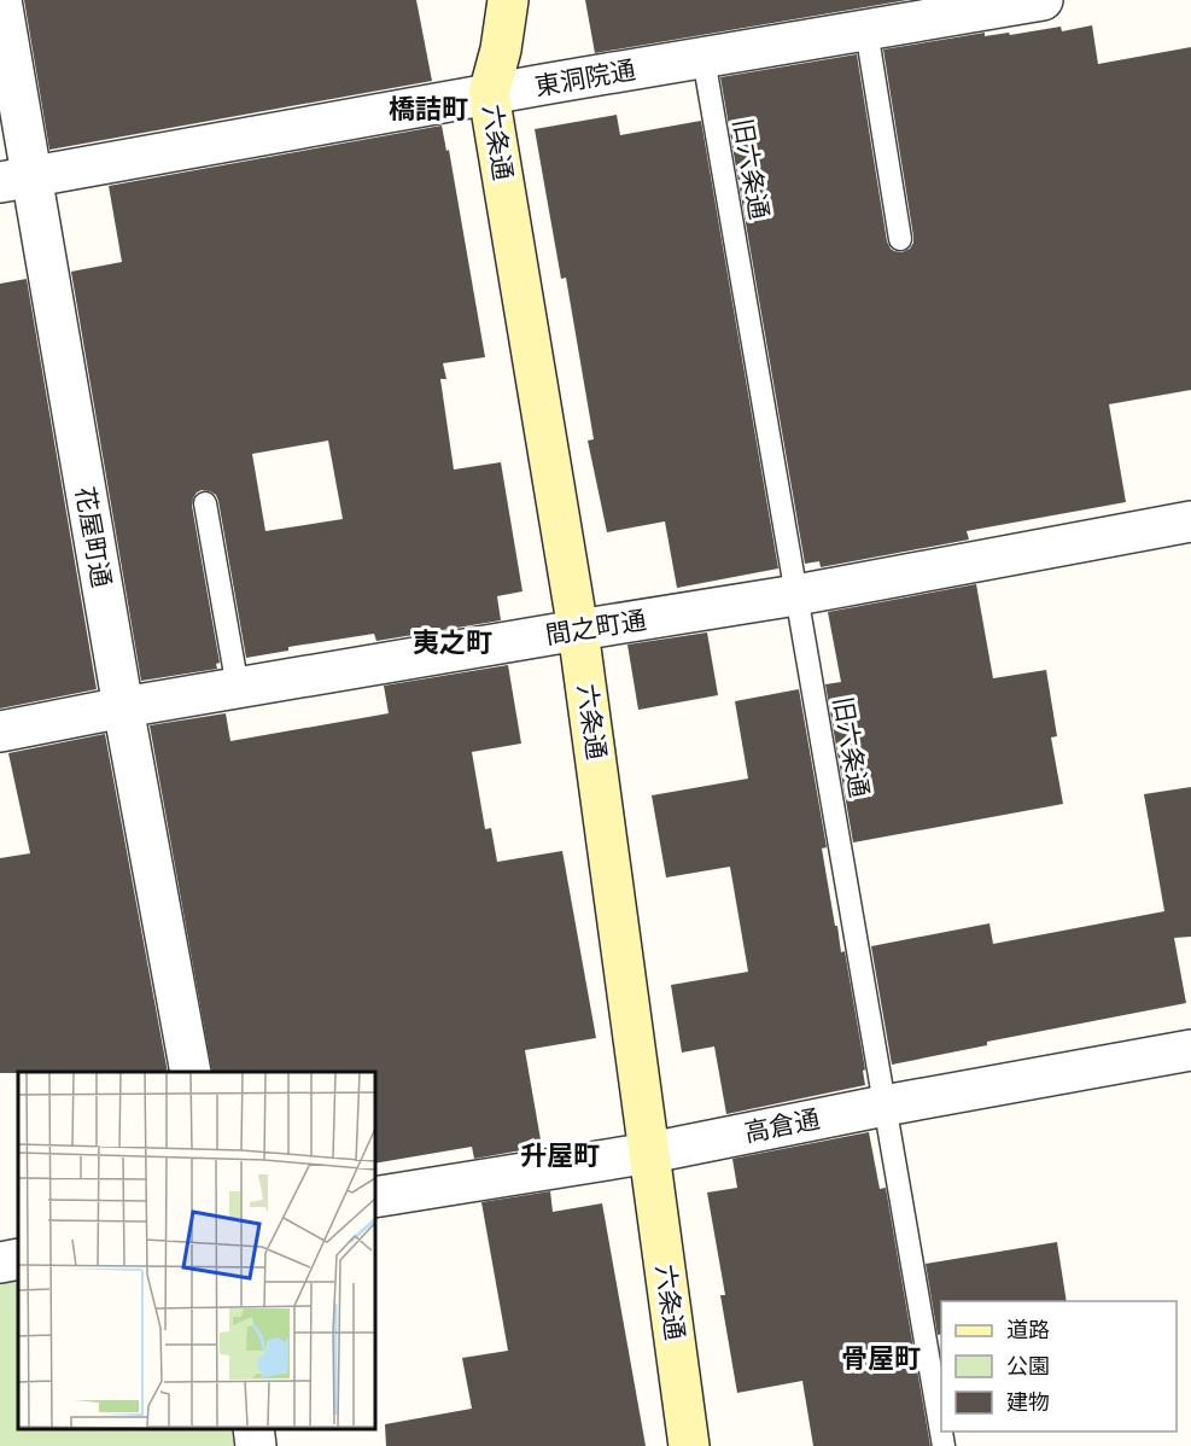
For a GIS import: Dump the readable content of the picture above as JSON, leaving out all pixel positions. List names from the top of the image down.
{
  "streets": {
    "street": [
      "東洞院通",
      "六条通",
      "花屋町通",
      "間之町通",
      "高倉通"
    ],
    "lane": ["旧六条通"]
  },
  "crossings": [
    ["東洞院通", "六条通"],
    ["東洞院通", "旧六条通"],
    ["東洞院通", "花屋町通"],
    ["六条通", "間之町通"],
    ["六条通", "高倉通"],
    ["旧六条通", "間之町通"],
    ["旧六条通", "高倉通"],
    ["花屋町通", "間之町通"]
  ],
  "districts": [
    "橋詰町",
    "夷之町",
    "升屋町",
    "骨屋町"
  ],
  "legend": ["道路", "公園", "建物"]
}
